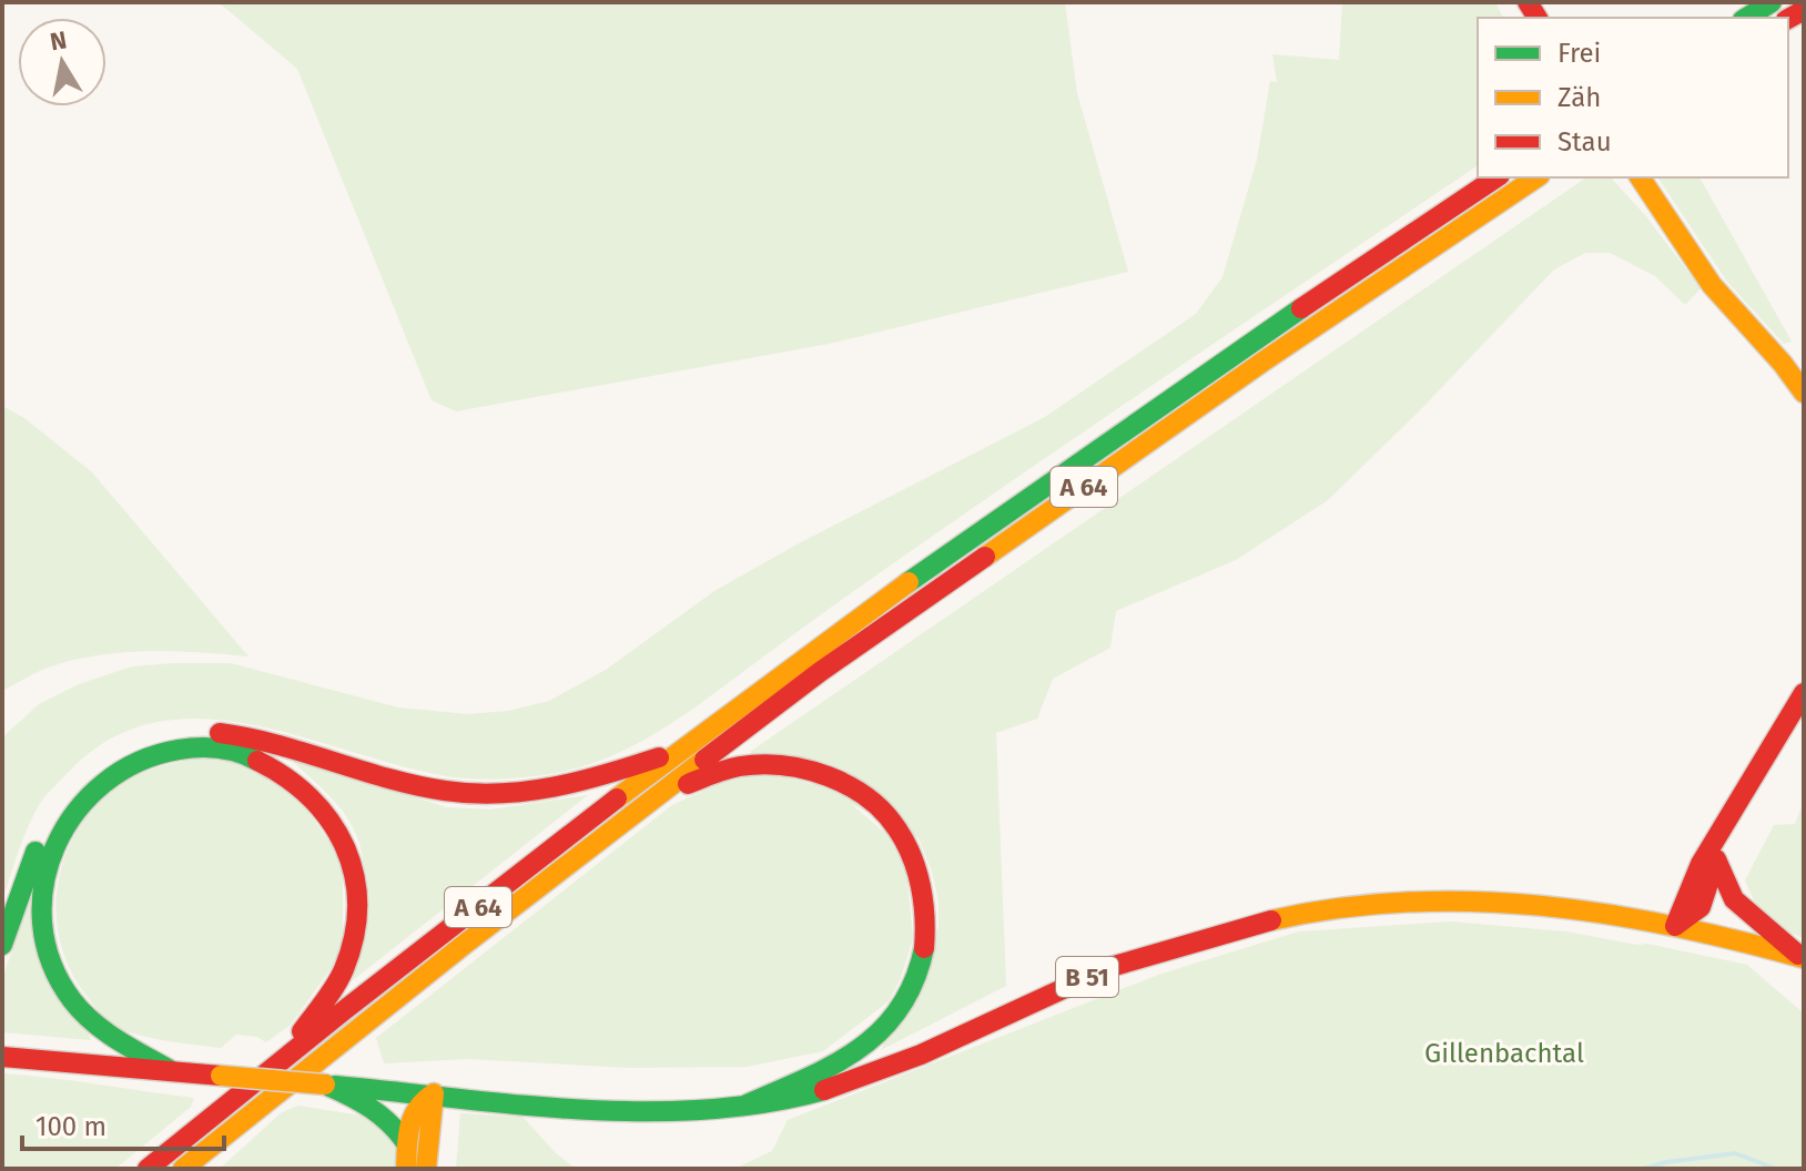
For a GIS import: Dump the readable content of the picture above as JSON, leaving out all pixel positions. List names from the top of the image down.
{
  "streets": {
    "main road": ["A 64", "B 51"]
  },
  "parks": ["Gillenbachtal"],
  "legend": ["Frei", "Zäh", "Stau"],
  "scale_bar": "100 m",
  "north": "top"
}
